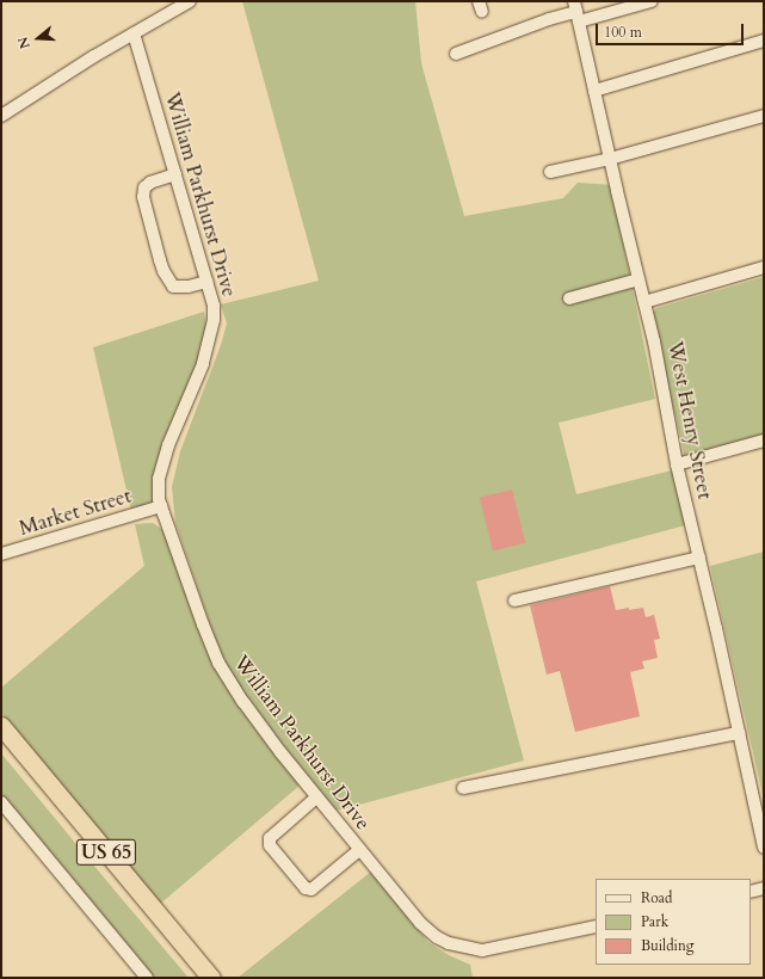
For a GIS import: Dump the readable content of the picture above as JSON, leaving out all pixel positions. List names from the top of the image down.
{
  "streets": {
    "highway": ["US 65"],
    "street": ["William Parkhurst Drive", "West Henry Street", "Market Street"]
  },
  "crossings": [
    ["William Parkhurst Drive", "Market Street"]
  ],
  "legend": ["Road", "Park", "Building"],
  "scale_bar": "100 m",
  "north": "left"
}
